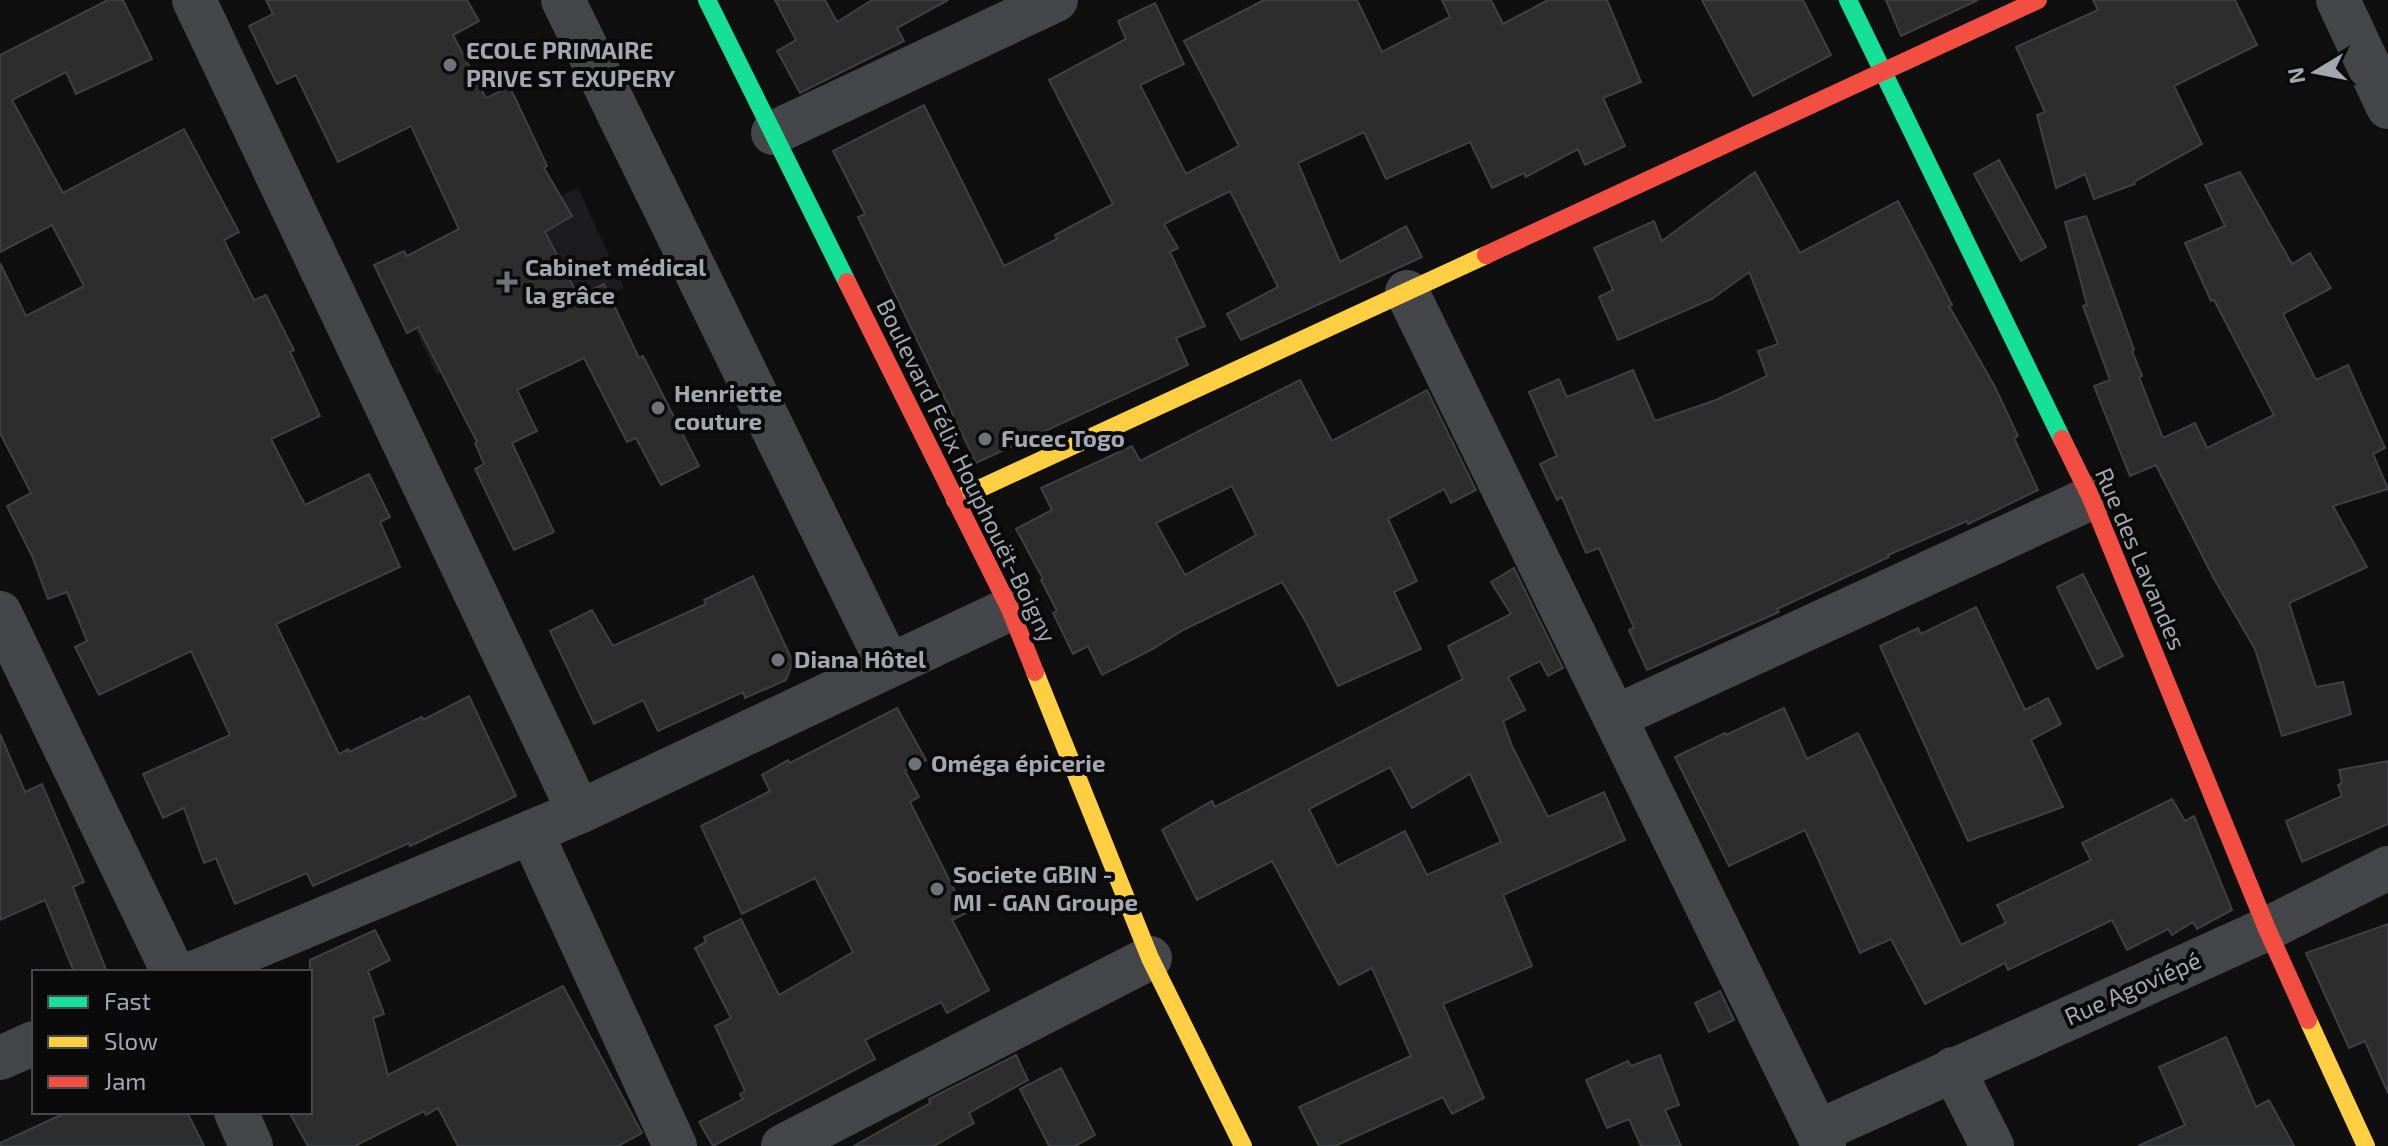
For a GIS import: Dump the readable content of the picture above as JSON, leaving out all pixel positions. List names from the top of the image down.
{
  "streets": {
    "street": ["Boulevard Félix Houphouët-Boigny", "Rue des Lavandes", "Rue Agoviépé"]
  },
  "crossings": [
    ["Rue des Lavandes", "Rue Agoviépé"]
  ],
  "places": {
    "other": [
      "ECOLE PRIMAIRE PRIVE ST EXUPERY",
      "Henriette couture",
      "Fucec Togo",
      "Diana Hôtel",
      "Oméga épicerie",
      "Societe GBIN - MI - GAN Groupe"
    ],
    "health": ["Cabinet médical la grâce"]
  },
  "legend": ["Fast", "Slow", "Jam"],
  "north": "left"
}
